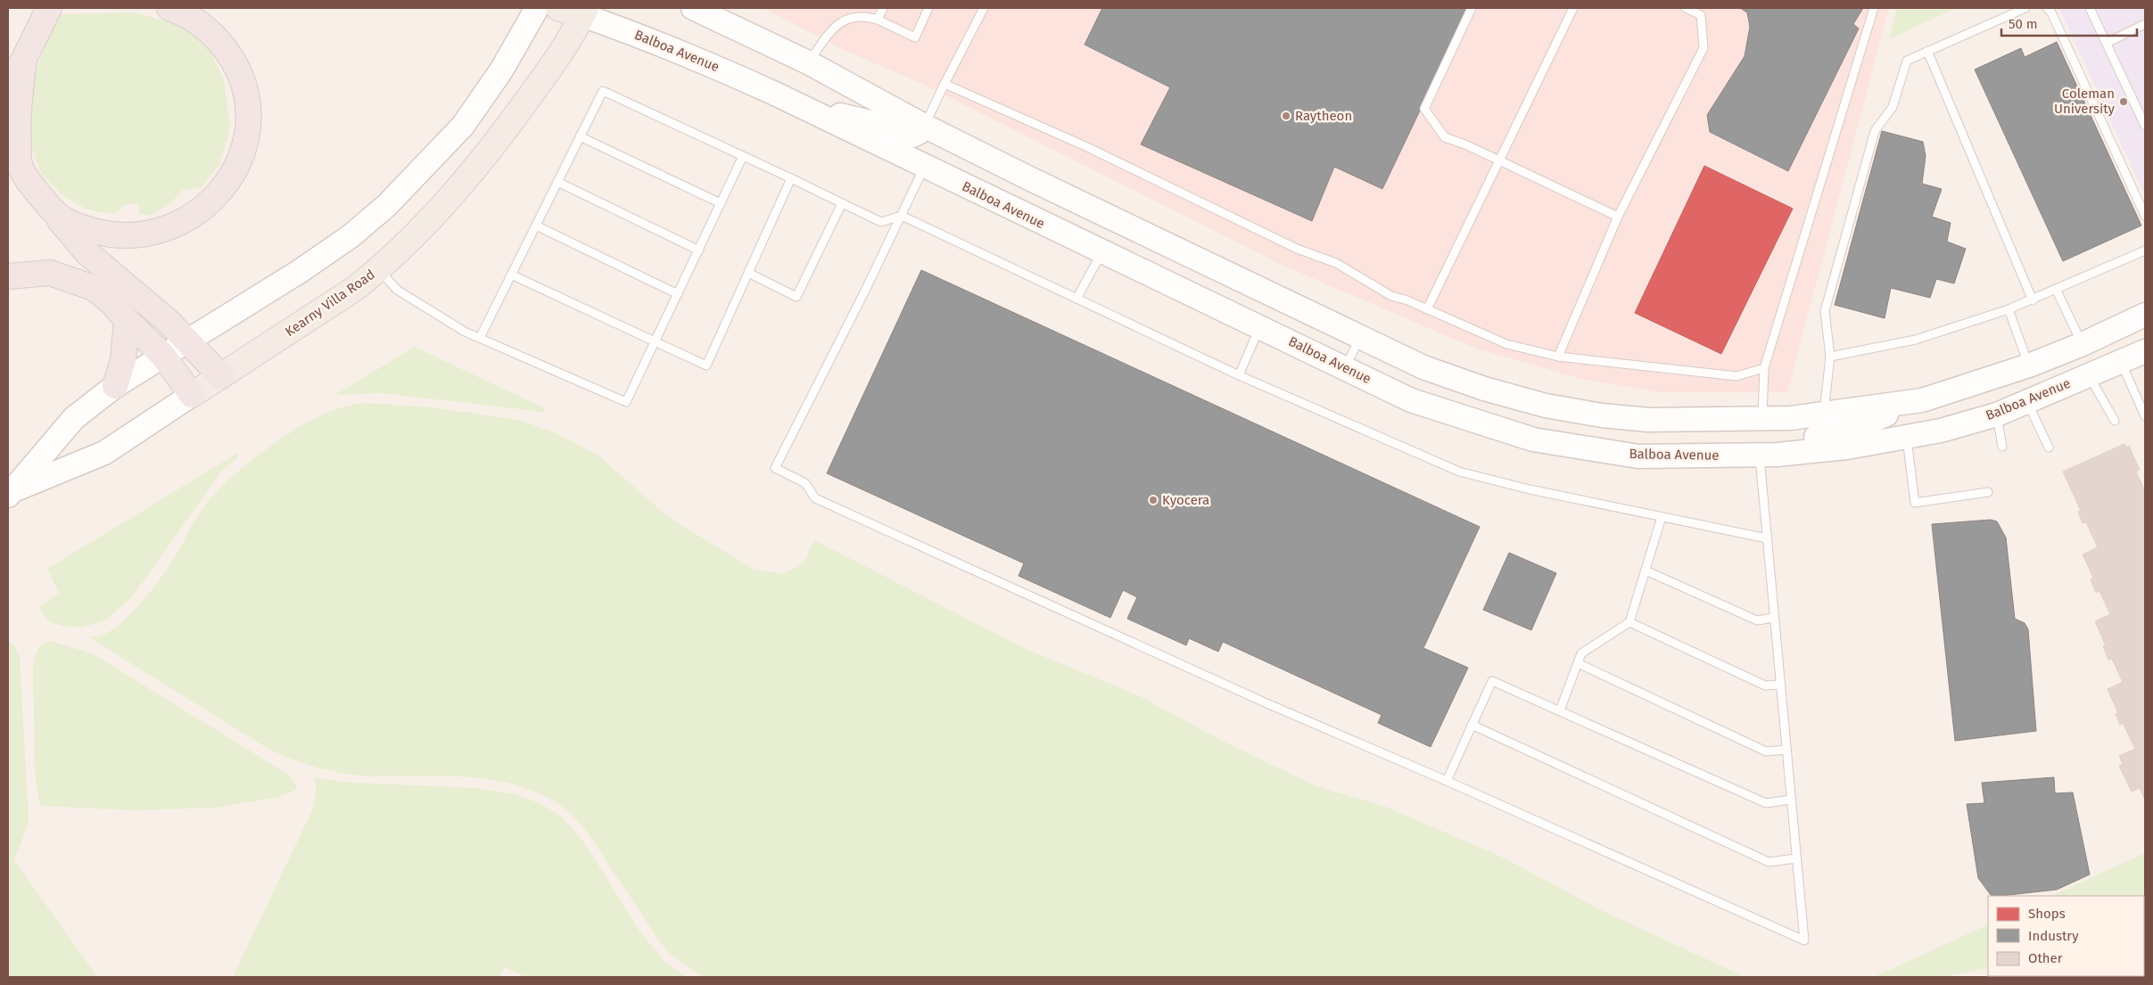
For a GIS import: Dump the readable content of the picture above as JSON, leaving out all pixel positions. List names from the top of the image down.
{
  "streets": {
    "main road": ["Balboa Avenue", "Kearny Villa Road"]
  },
  "crossings": [
    ["Balboa Avenue", "Kearny Villa Road"]
  ],
  "places": ["Coleman University", "Raytheon", "Kyocera"],
  "legend": ["Shops", "Industry", "Other"],
  "scale_bar": "50 m"
}
